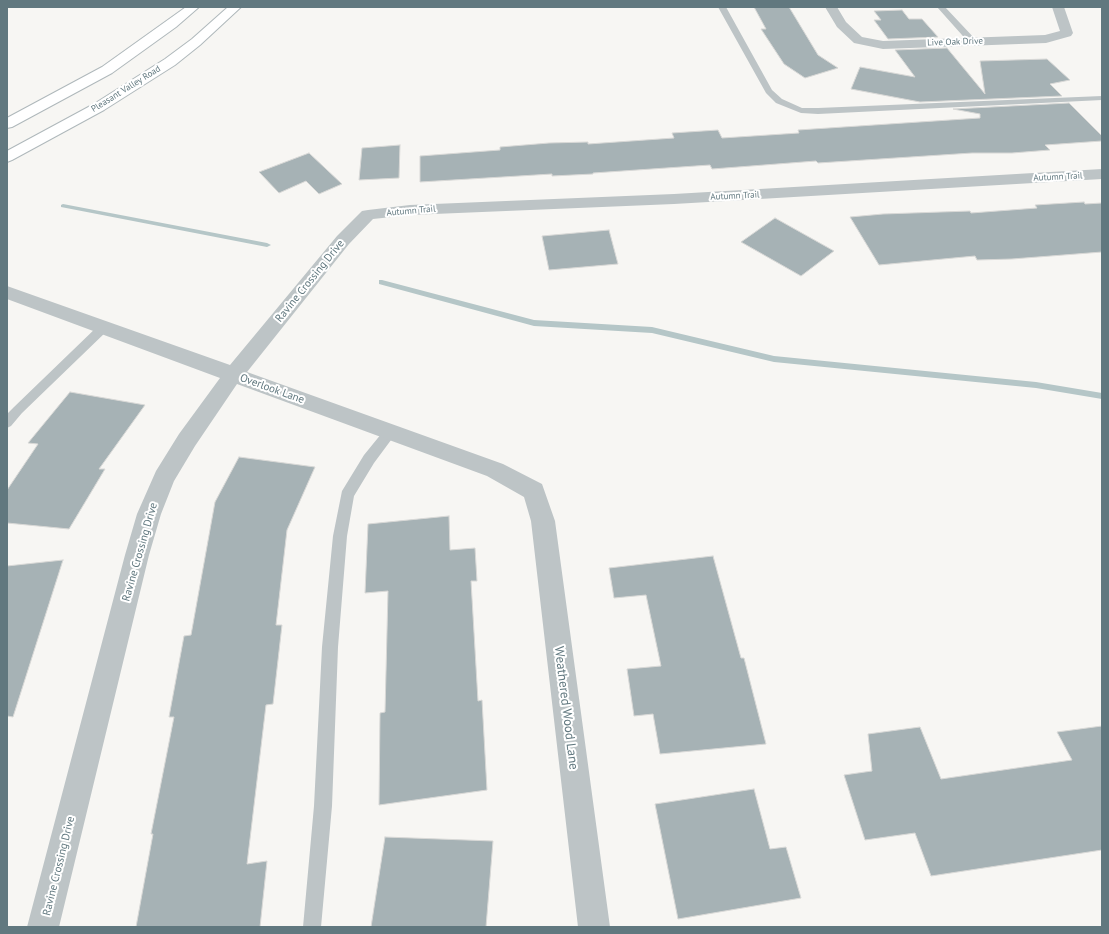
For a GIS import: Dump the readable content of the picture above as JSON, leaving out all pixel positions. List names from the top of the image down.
{
  "streets": {
    "main road": ["Pleasant Valley Road"],
    "street": [
      "Live Oak Drive",
      "Autumn Trail",
      "Ravine Crossing Drive",
      "Overlook Lane",
      "Weathered Wood Lane"
    ]
  },
  "crossings": [
    ["Autumn Trail", "Ravine Crossing Drive"],
    ["Ravine Crossing Drive", "Overlook Lane"],
    ["Overlook Lane", "Weathered Wood Lane"]
  ]
}
